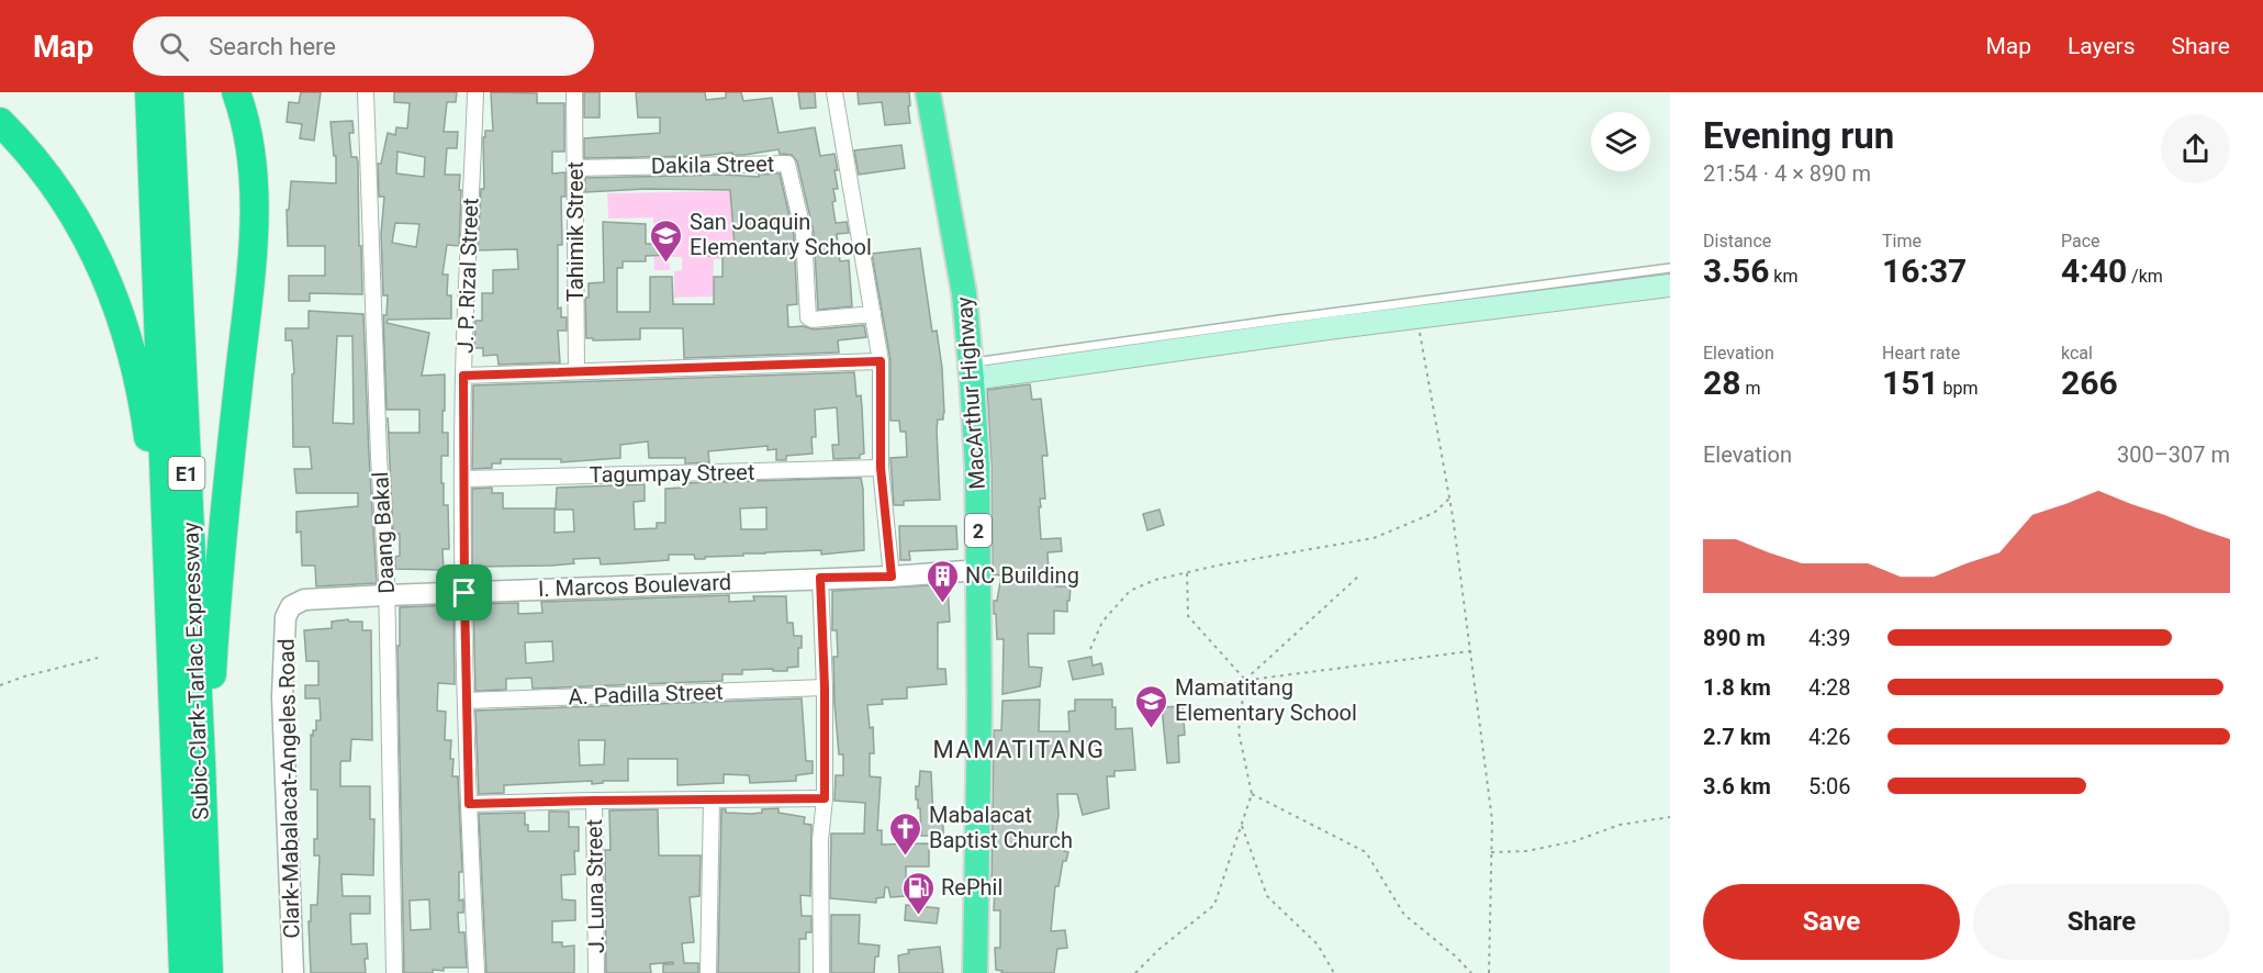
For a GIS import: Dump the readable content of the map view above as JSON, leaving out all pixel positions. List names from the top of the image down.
{
  "streets": {
    "highway": [
      "MacArthur Highway",
      "E1",
      "2",
      "Subic-Clark-Tarlac Expressway"
    ],
    "street": [
      "Dakila Street",
      "Tahimik Street",
      "J. P. Rizal Street",
      "Tagumpay Street",
      "Daang Bakal",
      "I. Marcos Boulevard",
      "A. Padilla Street",
      "Clark-Mabalacat-Angeles Road",
      "J. Luna Street"
    ]
  },
  "crossings": [
    ["Dakila Street", "Tahimik Street"],
    ["J. P. Rizal Street", "Tagumpay Street"],
    ["J. P. Rizal Street", "I. Marcos Boulevard"],
    ["J. P. Rizal Street", "A. Padilla Street"],
    ["MacArthur Highway", "I. Marcos Boulevard"],
    ["Daang Bakal", "I. Marcos Boulevard"],
    ["I. Marcos Boulevard", "Clark-Mabalacat-Angeles Road"]
  ],
  "districts": ["MAMATITANG"],
  "places": {
    "school or university": ["San Joaquin Elementary School", "Mamatitang Elementary School"],
    "building": ["NC Building"],
    "church": ["Mabalacat Baptist Church"],
    "fuel station": ["RePhil"]
  },
  "page": {
    "header": "Map",
    "search": "Search here",
    "nav": ["Map", "Layers", "Share"],
    "heading": ["Evening run", "21:54 · 4 × 890 m"],
    "stats": [
      ["Distance", "3.56 km"],
      ["Time", "16:37"],
      ["Pace", "4:40 /km"],
      ["Elevation", "28 m"],
      ["Heart rate", "151 bpm"],
      ["kcal", "266"]
    ],
    "chart": ["Elevation", "300–307 m"],
    "list": [
      {
        "name": "890 m",
        "note": "4:39"
      },
      {
        "name": "1.8 km",
        "note": "4:28"
      },
      {
        "name": "2.7 km",
        "note": "4:26"
      },
      {
        "name": "3.6 km",
        "note": "5:06"
      }
    ],
    "buttons": ["Save", "Share"]
  }
}
